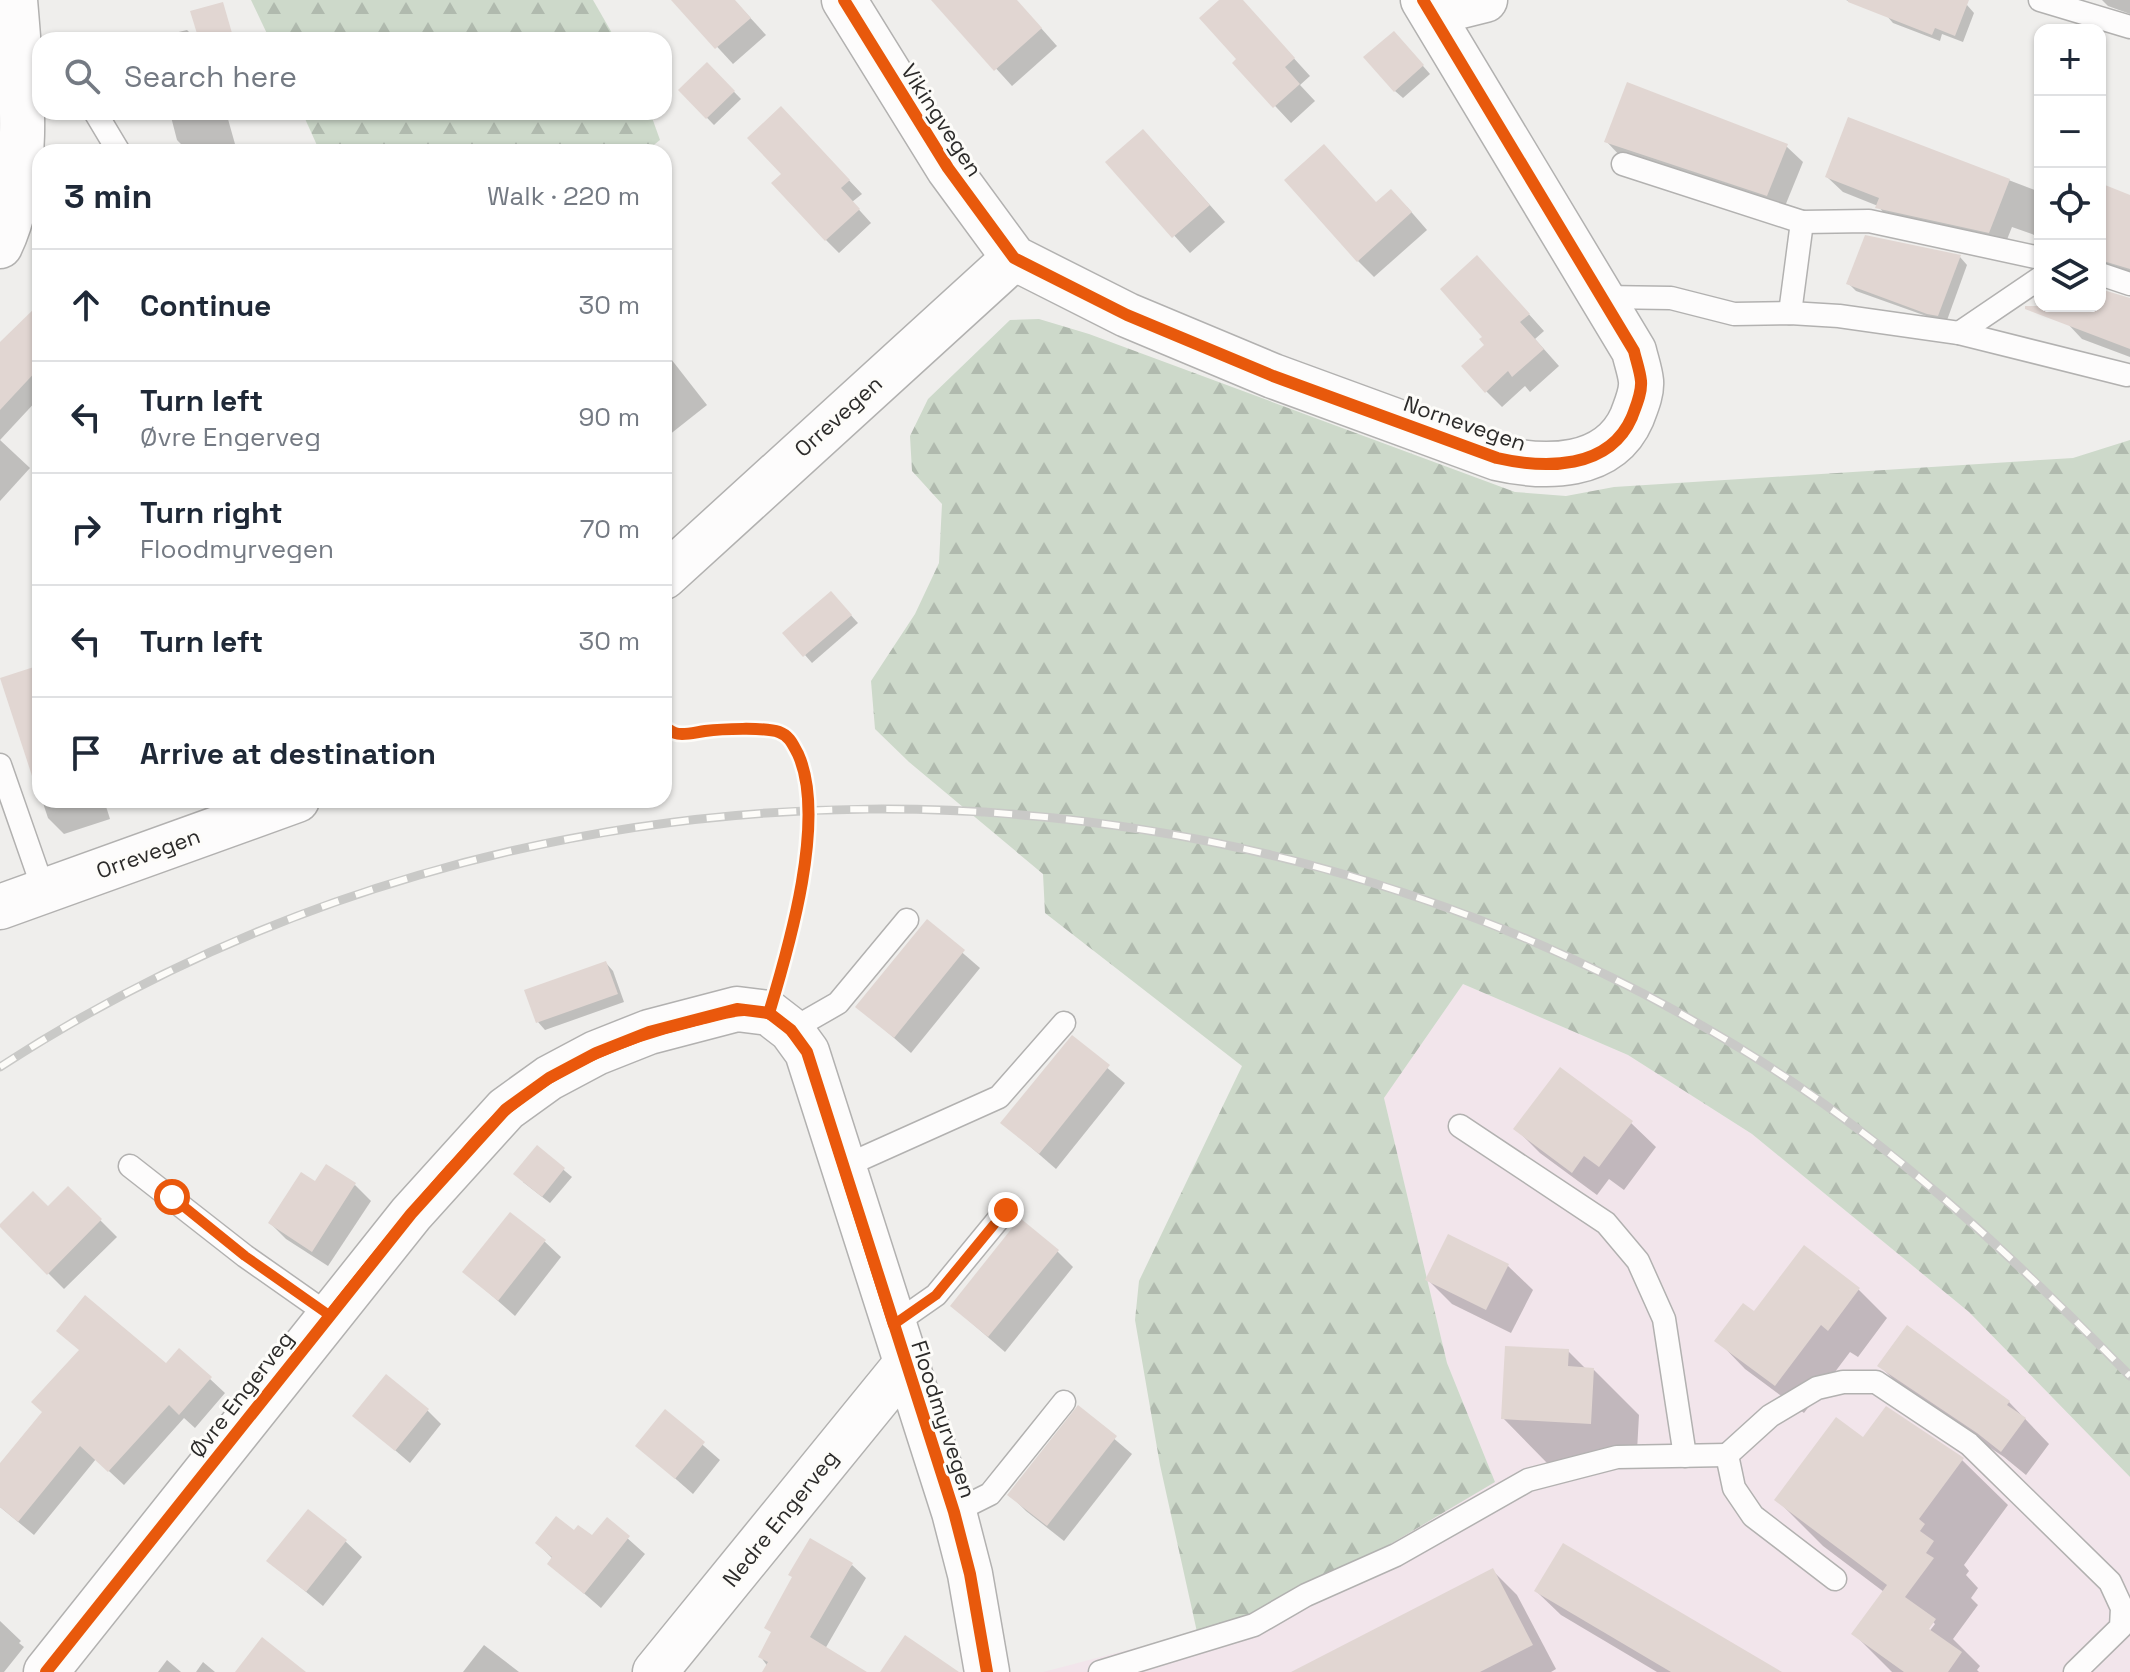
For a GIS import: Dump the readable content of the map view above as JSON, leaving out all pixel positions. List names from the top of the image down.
{
  "streets": {
    "street": [
      "Vikingvegen",
      "Orrevegen",
      "Nornevegen",
      "Øvre Engerveg",
      "Floodmyrvegen",
      "Nedre Engerveg"
    ]
  },
  "crossings": [
    ["Vikingvegen", "Orrevegen"],
    ["Vikingvegen", "Nornevegen"],
    ["Orrevegen", "Nornevegen"],
    ["Øvre Engerveg", "Floodmyrvegen"],
    ["Floodmyrvegen", "Nedre Engerveg"]
  ],
  "page": {
    "map_buttons": ["+", "−"],
    "search": "Search here",
    "heading": ["3 min", "Walk · 220 m"],
    "list": [
      ["Continue", "30 m"],
      ["Turn left", "Øvre Engerveg", "90 m"],
      ["Turn right", "Floodmyrvegen", "70 m"],
      ["Turn left", "30 m"],
      "Arrive at destination"
    ]
  }
}
